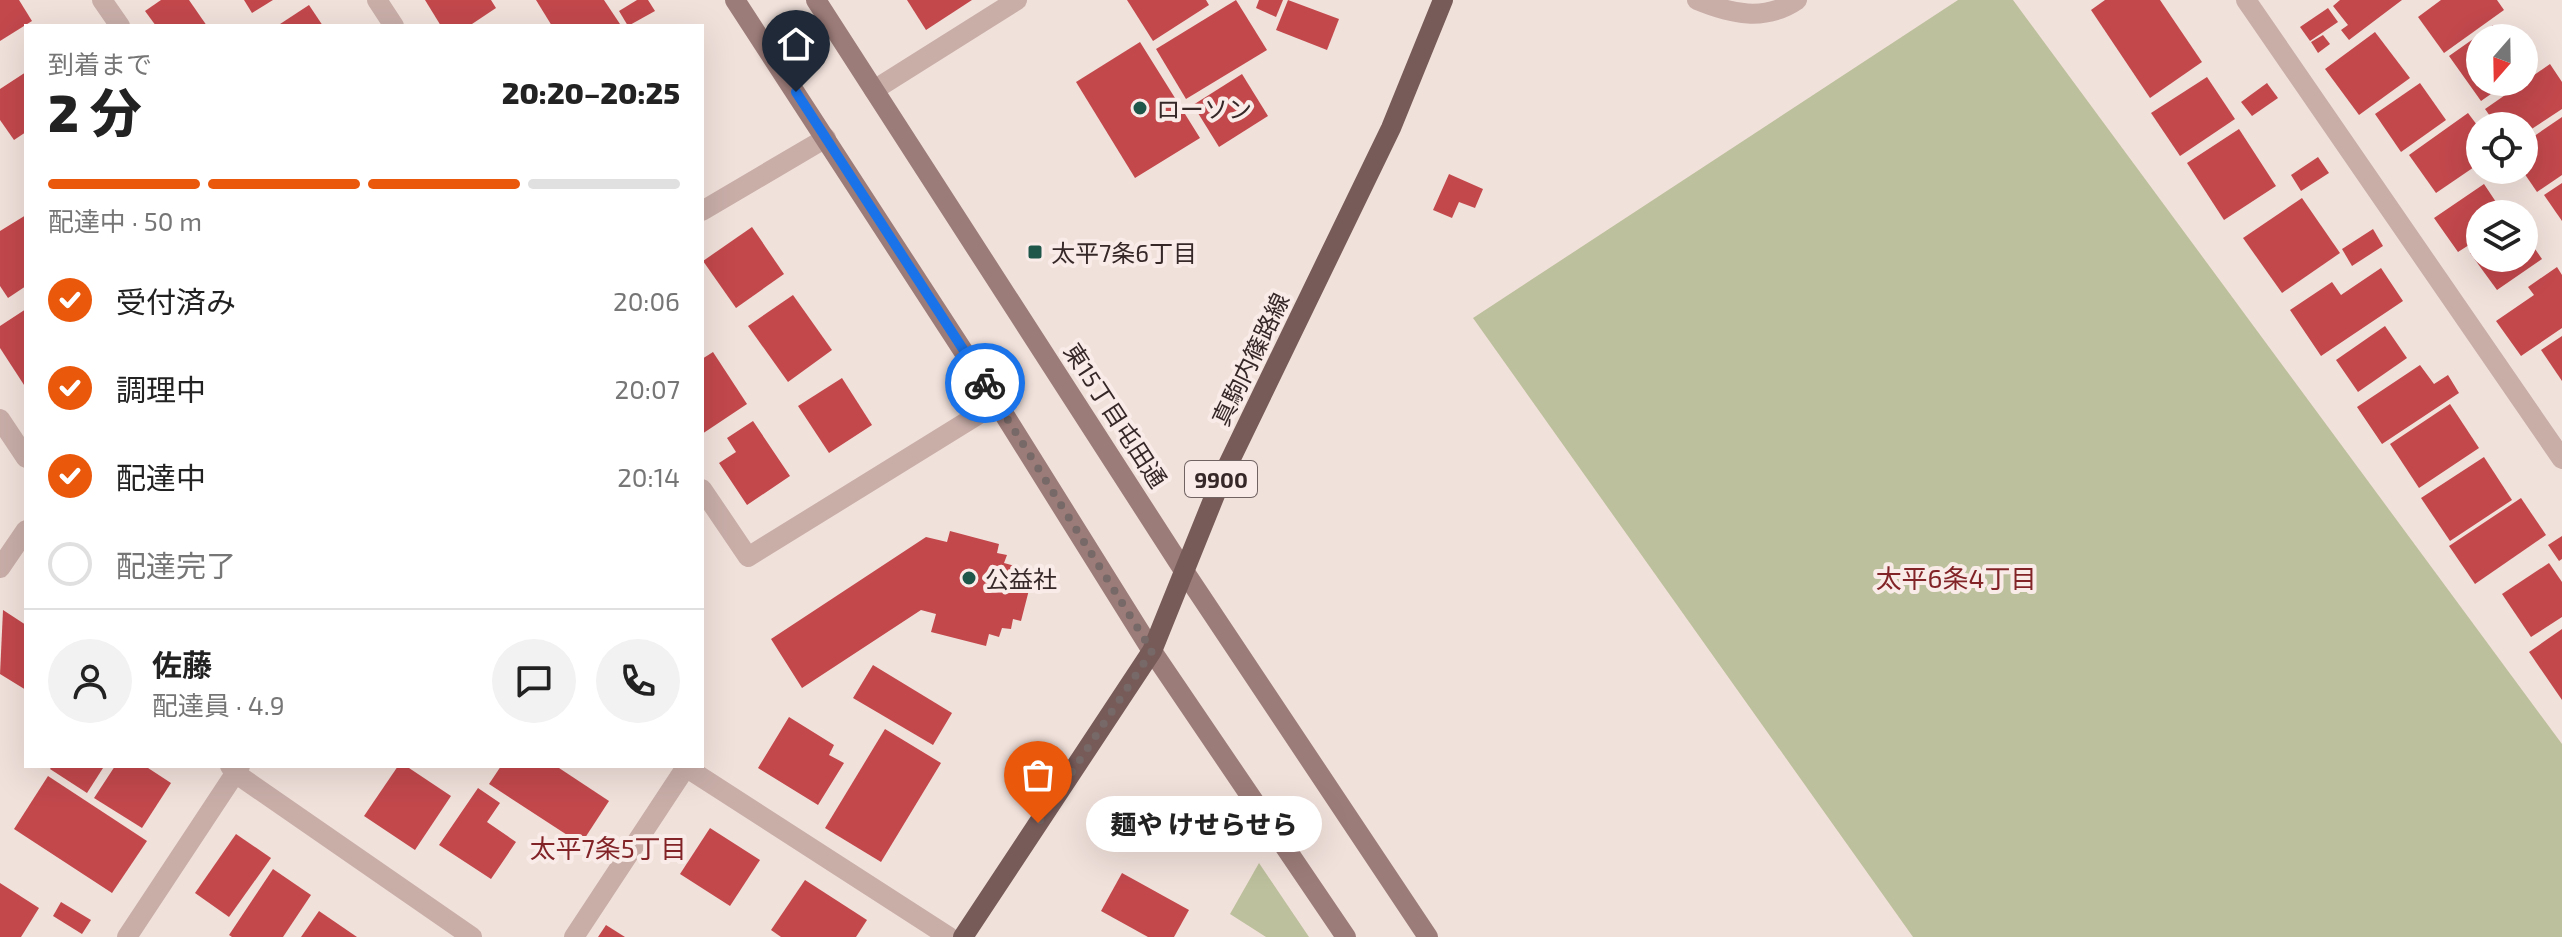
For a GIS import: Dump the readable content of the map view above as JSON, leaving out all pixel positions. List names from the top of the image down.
{
  "streets": {
    "main road": ["真駒内篠路線", "9900"],
    "street": ["東15丁目屯田通"]
  },
  "crossings": [
    ["真駒内篠路線", "東15丁目屯田通"]
  ],
  "districts": ["太平6条4丁目", "太平7条5丁目"],
  "places": {
    "other": ["ローソン", "公益社", "麺や けせらせら"],
    "transit": ["太平7条6丁目"]
  },
  "north": "bottom",
  "page": {
    "heading": ["2 分", "到着まで", "20:20–20:25"],
    "panel": ["佐藤", "配達員 · 4.9"],
    "bar": "配達中 · 50 m",
    "list": [
      ["受付済み", "20:06"],
      ["調理中", "20:07"],
      ["配達中", "20:14"],
      "配達完了"
    ],
    "bubble": "麺や けせらせら"
  }
}
